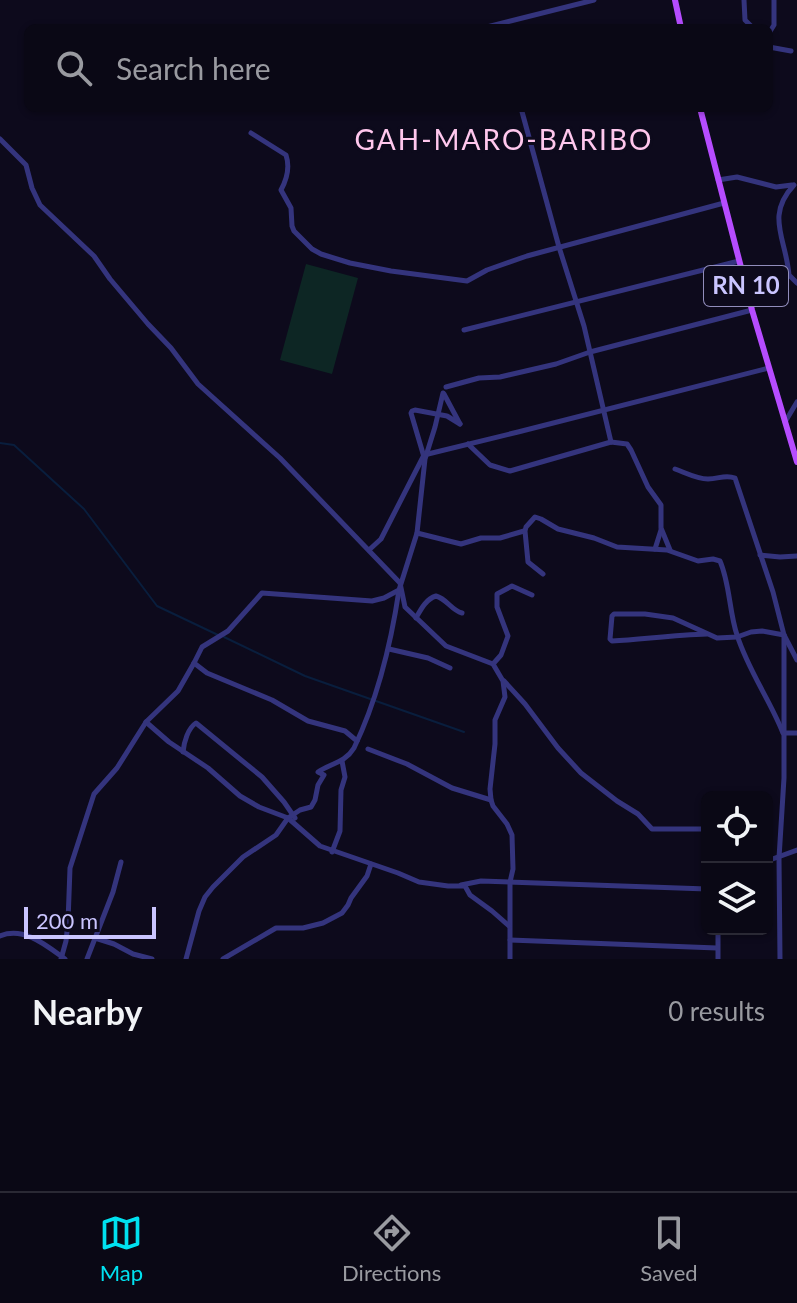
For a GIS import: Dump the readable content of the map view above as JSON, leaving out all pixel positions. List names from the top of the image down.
{
  "streets": {
    "main road": ["RN 10"]
  },
  "districts": ["GAH-MARO-BARIBO"],
  "scale_bar": "200 m",
  "page": {
    "search": "Search here",
    "scale": "200 m",
    "heading": ["Nearby", "0 results"],
    "nav": ["Map", "Directions", "Saved"]
  }
}
